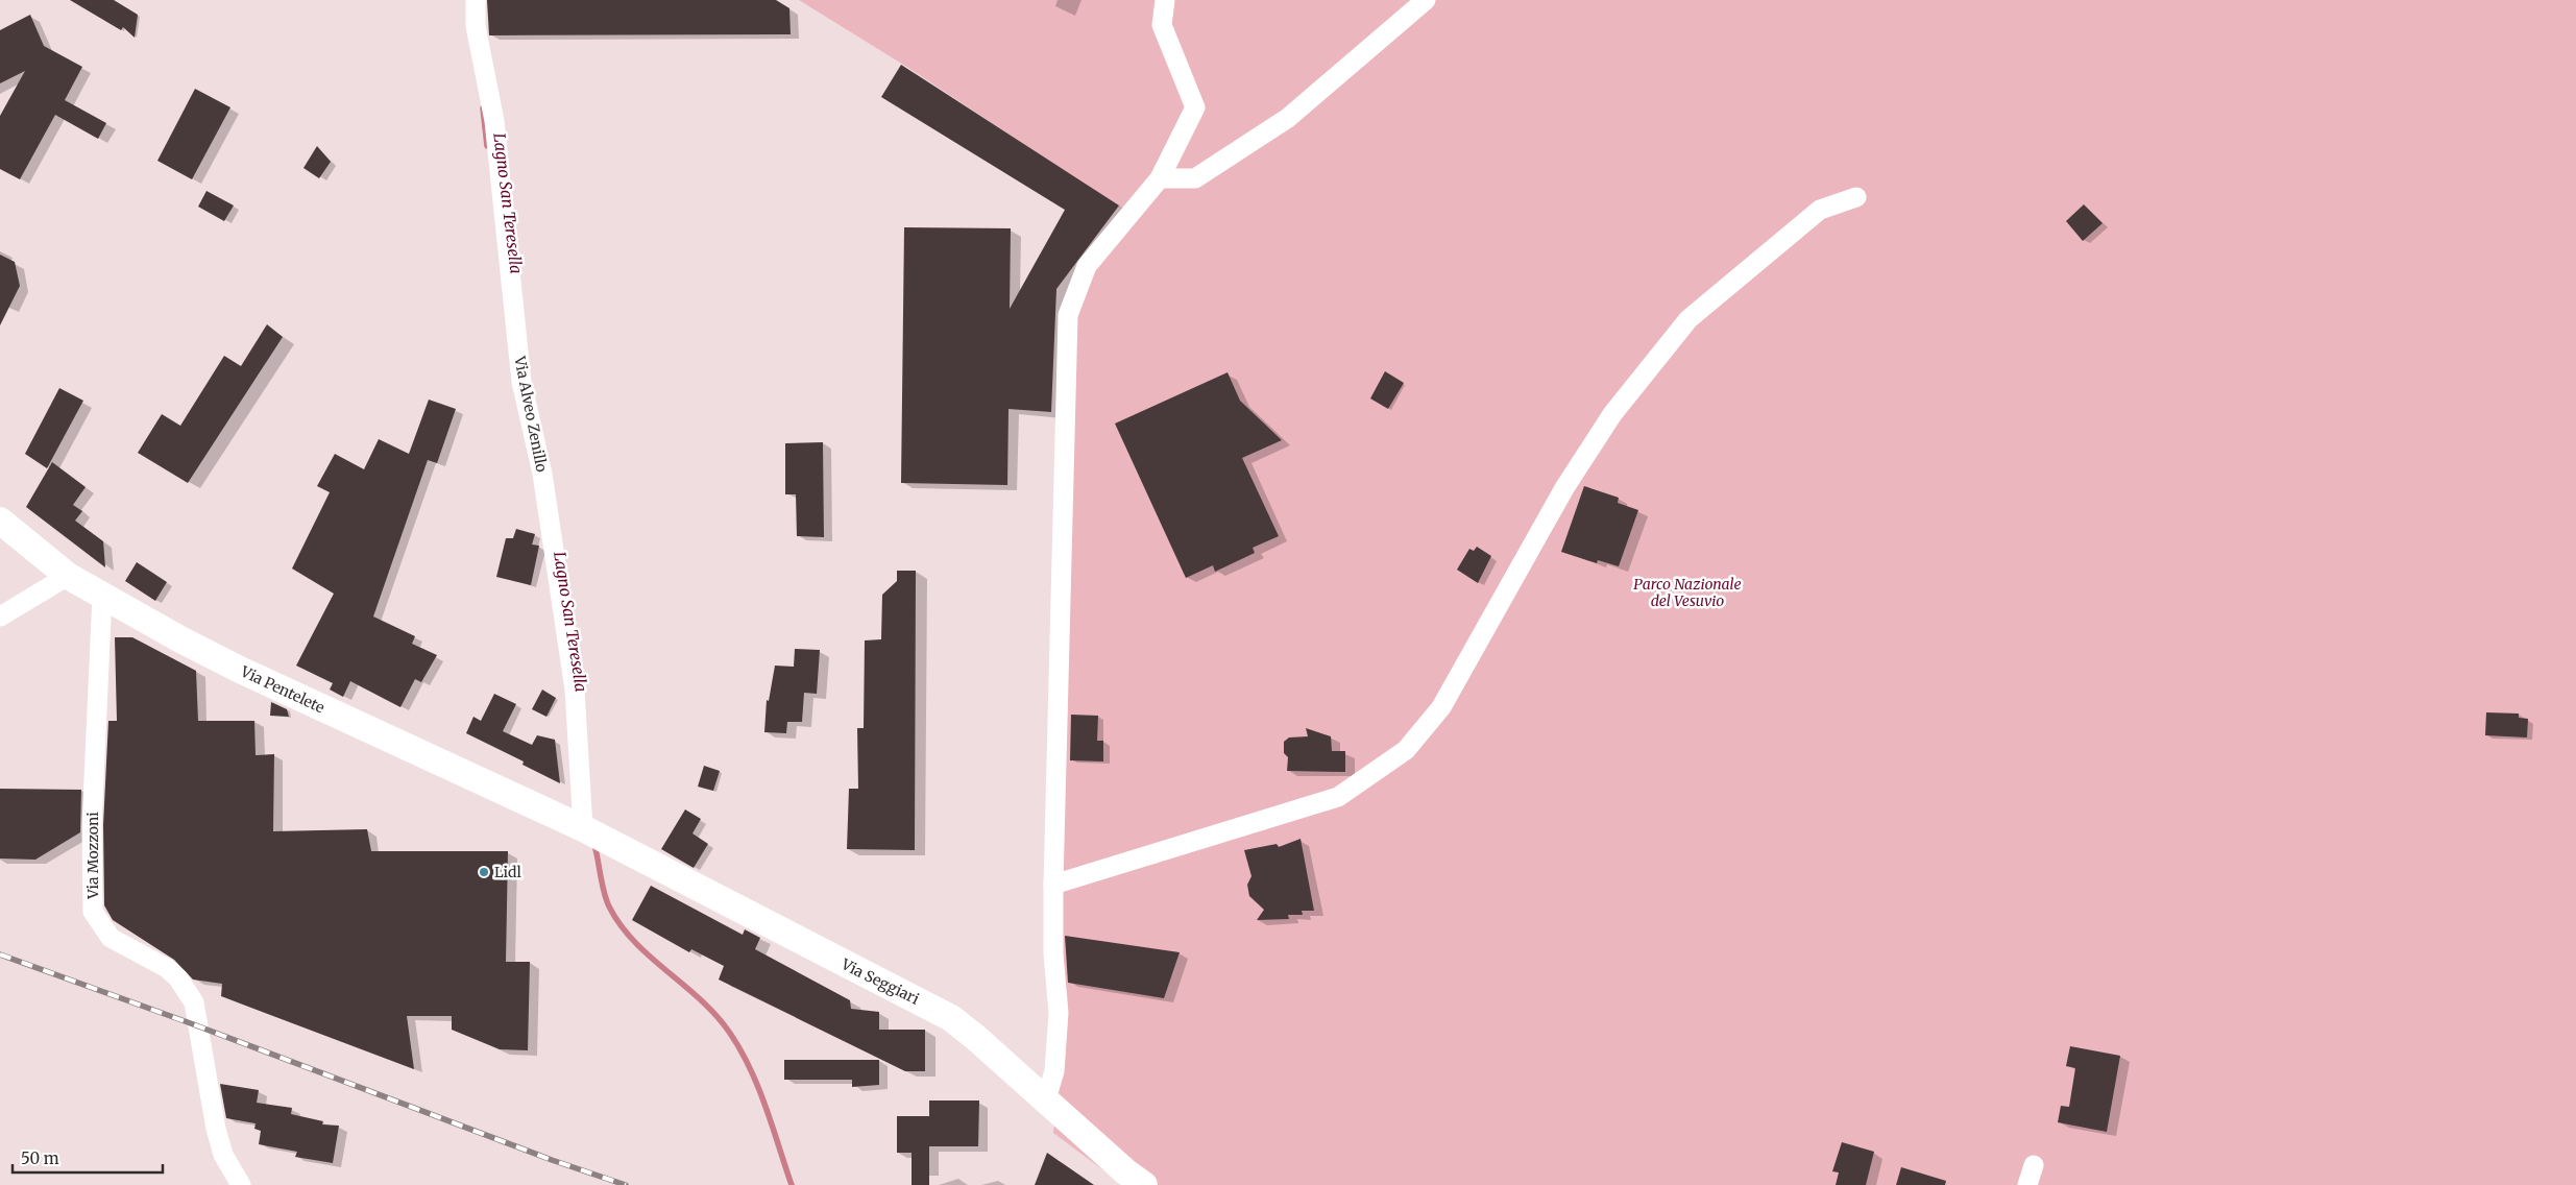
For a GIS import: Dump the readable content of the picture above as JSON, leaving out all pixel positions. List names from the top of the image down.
{
  "streets": {
    "main road": ["Via Pentelete", "Via Seggiari"],
    "street": ["Via Alveo Zenillo", "Via Mozzoni"]
  },
  "crossings": [
    ["Via Alveo Zenillo", "Via Pentelete"],
    ["Via Alveo Zenillo", "Via Seggiari"],
    ["Via Pentelete", "Via Mozzoni"],
    ["Via Pentelete", "Via Seggiari"]
  ],
  "water": ["Lagno San Teresella"],
  "parks": ["Parco Nazionale del Vesuvio"],
  "places": ["Lidl"],
  "scale_bar": "50 m"
}
